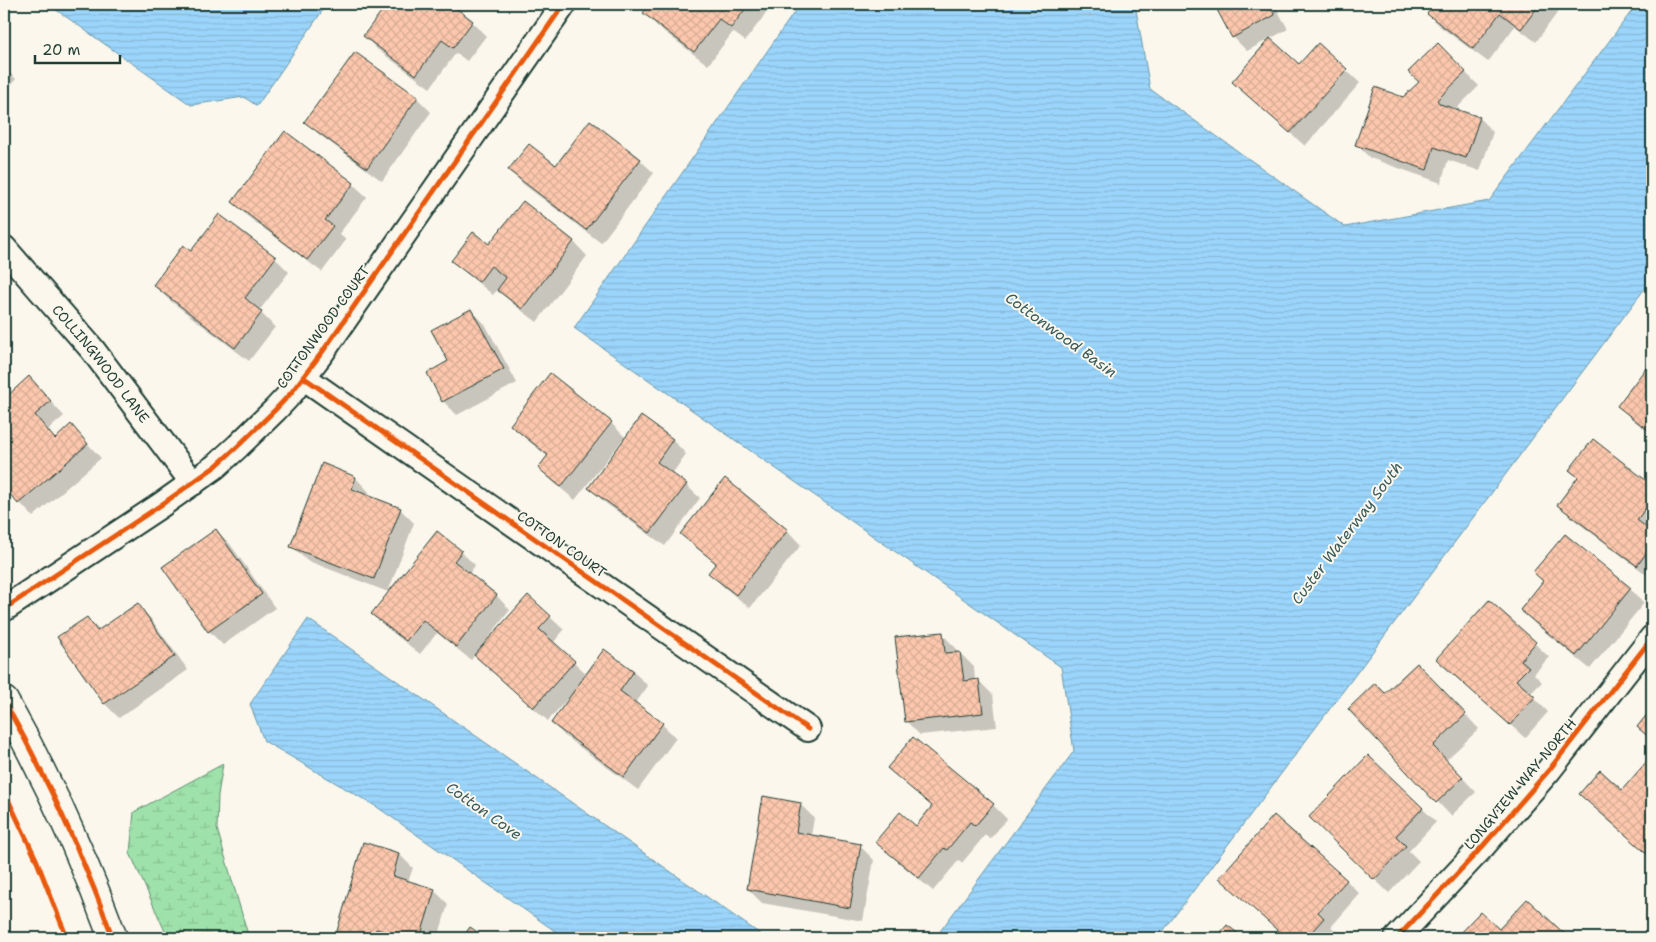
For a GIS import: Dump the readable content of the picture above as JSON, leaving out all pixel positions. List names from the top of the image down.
{
  "streets": {
    "street": [
      "COTTONWOOD COURT",
      "COLLINGWOOD LANE",
      "COTTON COURT",
      "LONGVIEW WAY NORTH"
    ]
  },
  "crossings": [
    ["COTTONWOOD COURT", "COLLINGWOOD LANE"],
    ["COTTONWOOD COURT", "COTTON COURT"]
  ],
  "water": ["Cottonwood Basin", "Custer Waterway South", "Cotton Cove"],
  "scale_bar": "20 m"
}
